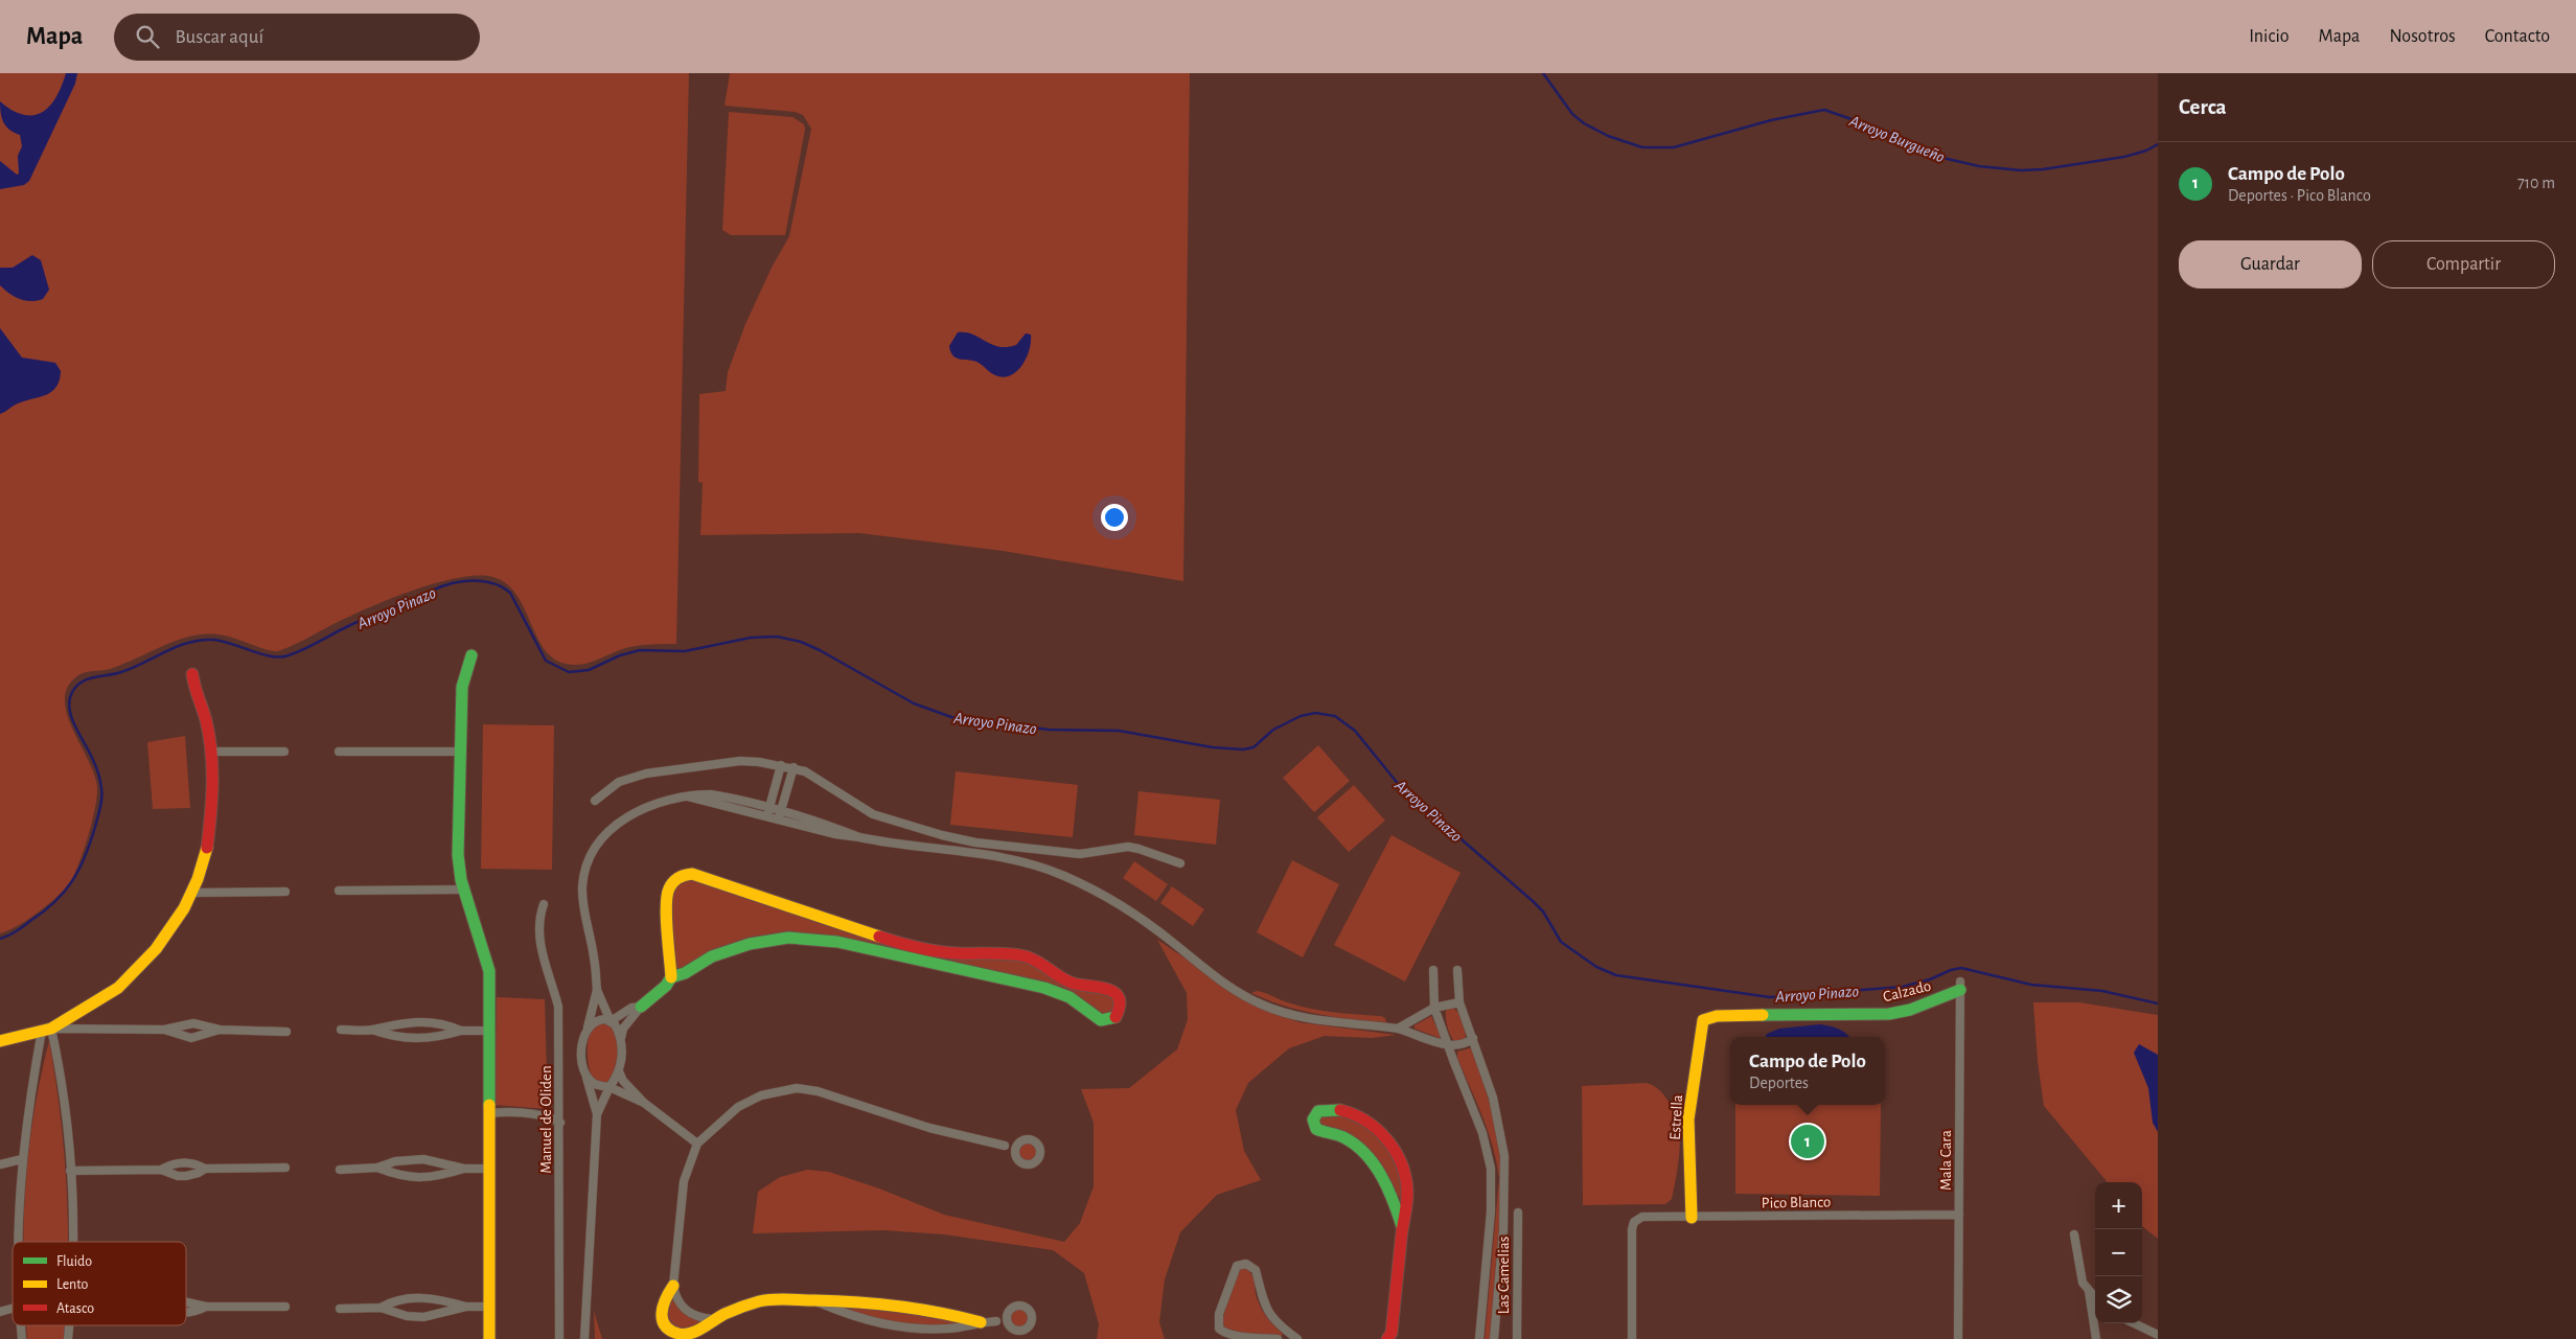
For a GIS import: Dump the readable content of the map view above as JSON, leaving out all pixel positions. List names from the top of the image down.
{
  "streets": {
    "street": [
      "Calzado",
      "Estrella",
      "Manuel de Oliden",
      "Mala Cara",
      "Pico Blanco",
      "Las Camelias"
    ]
  },
  "crossings": [
    ["Calzado", "Estrella"],
    ["Calzado", "Mala Cara"],
    ["Estrella", "Pico Blanco"],
    ["Mala Cara", "Pico Blanco"]
  ],
  "water": ["Arroyo Burgueño", "Arroyo Pinazo"],
  "legend": ["Fluido", "Lento", "Atasco"],
  "page": {
    "header": "Mapa",
    "search": "Buscar aquí",
    "nav": [
      "Inicio",
      "Mapa",
      "Nosotros",
      "Contacto"
    ],
    "heading": "Cerca",
    "list": [
      {
        "mark": "1",
        "name": "Campo de Polo",
        "note": "Deportes · Pico Blanco",
        "value": "710 m"
      }
    ],
    "buttons": ["Guardar", "Compartir"],
    "popup": ["Campo de Polo", "Deportes"],
    "pins": "1",
    "map_buttons": ["+", "−"]
  }
}
